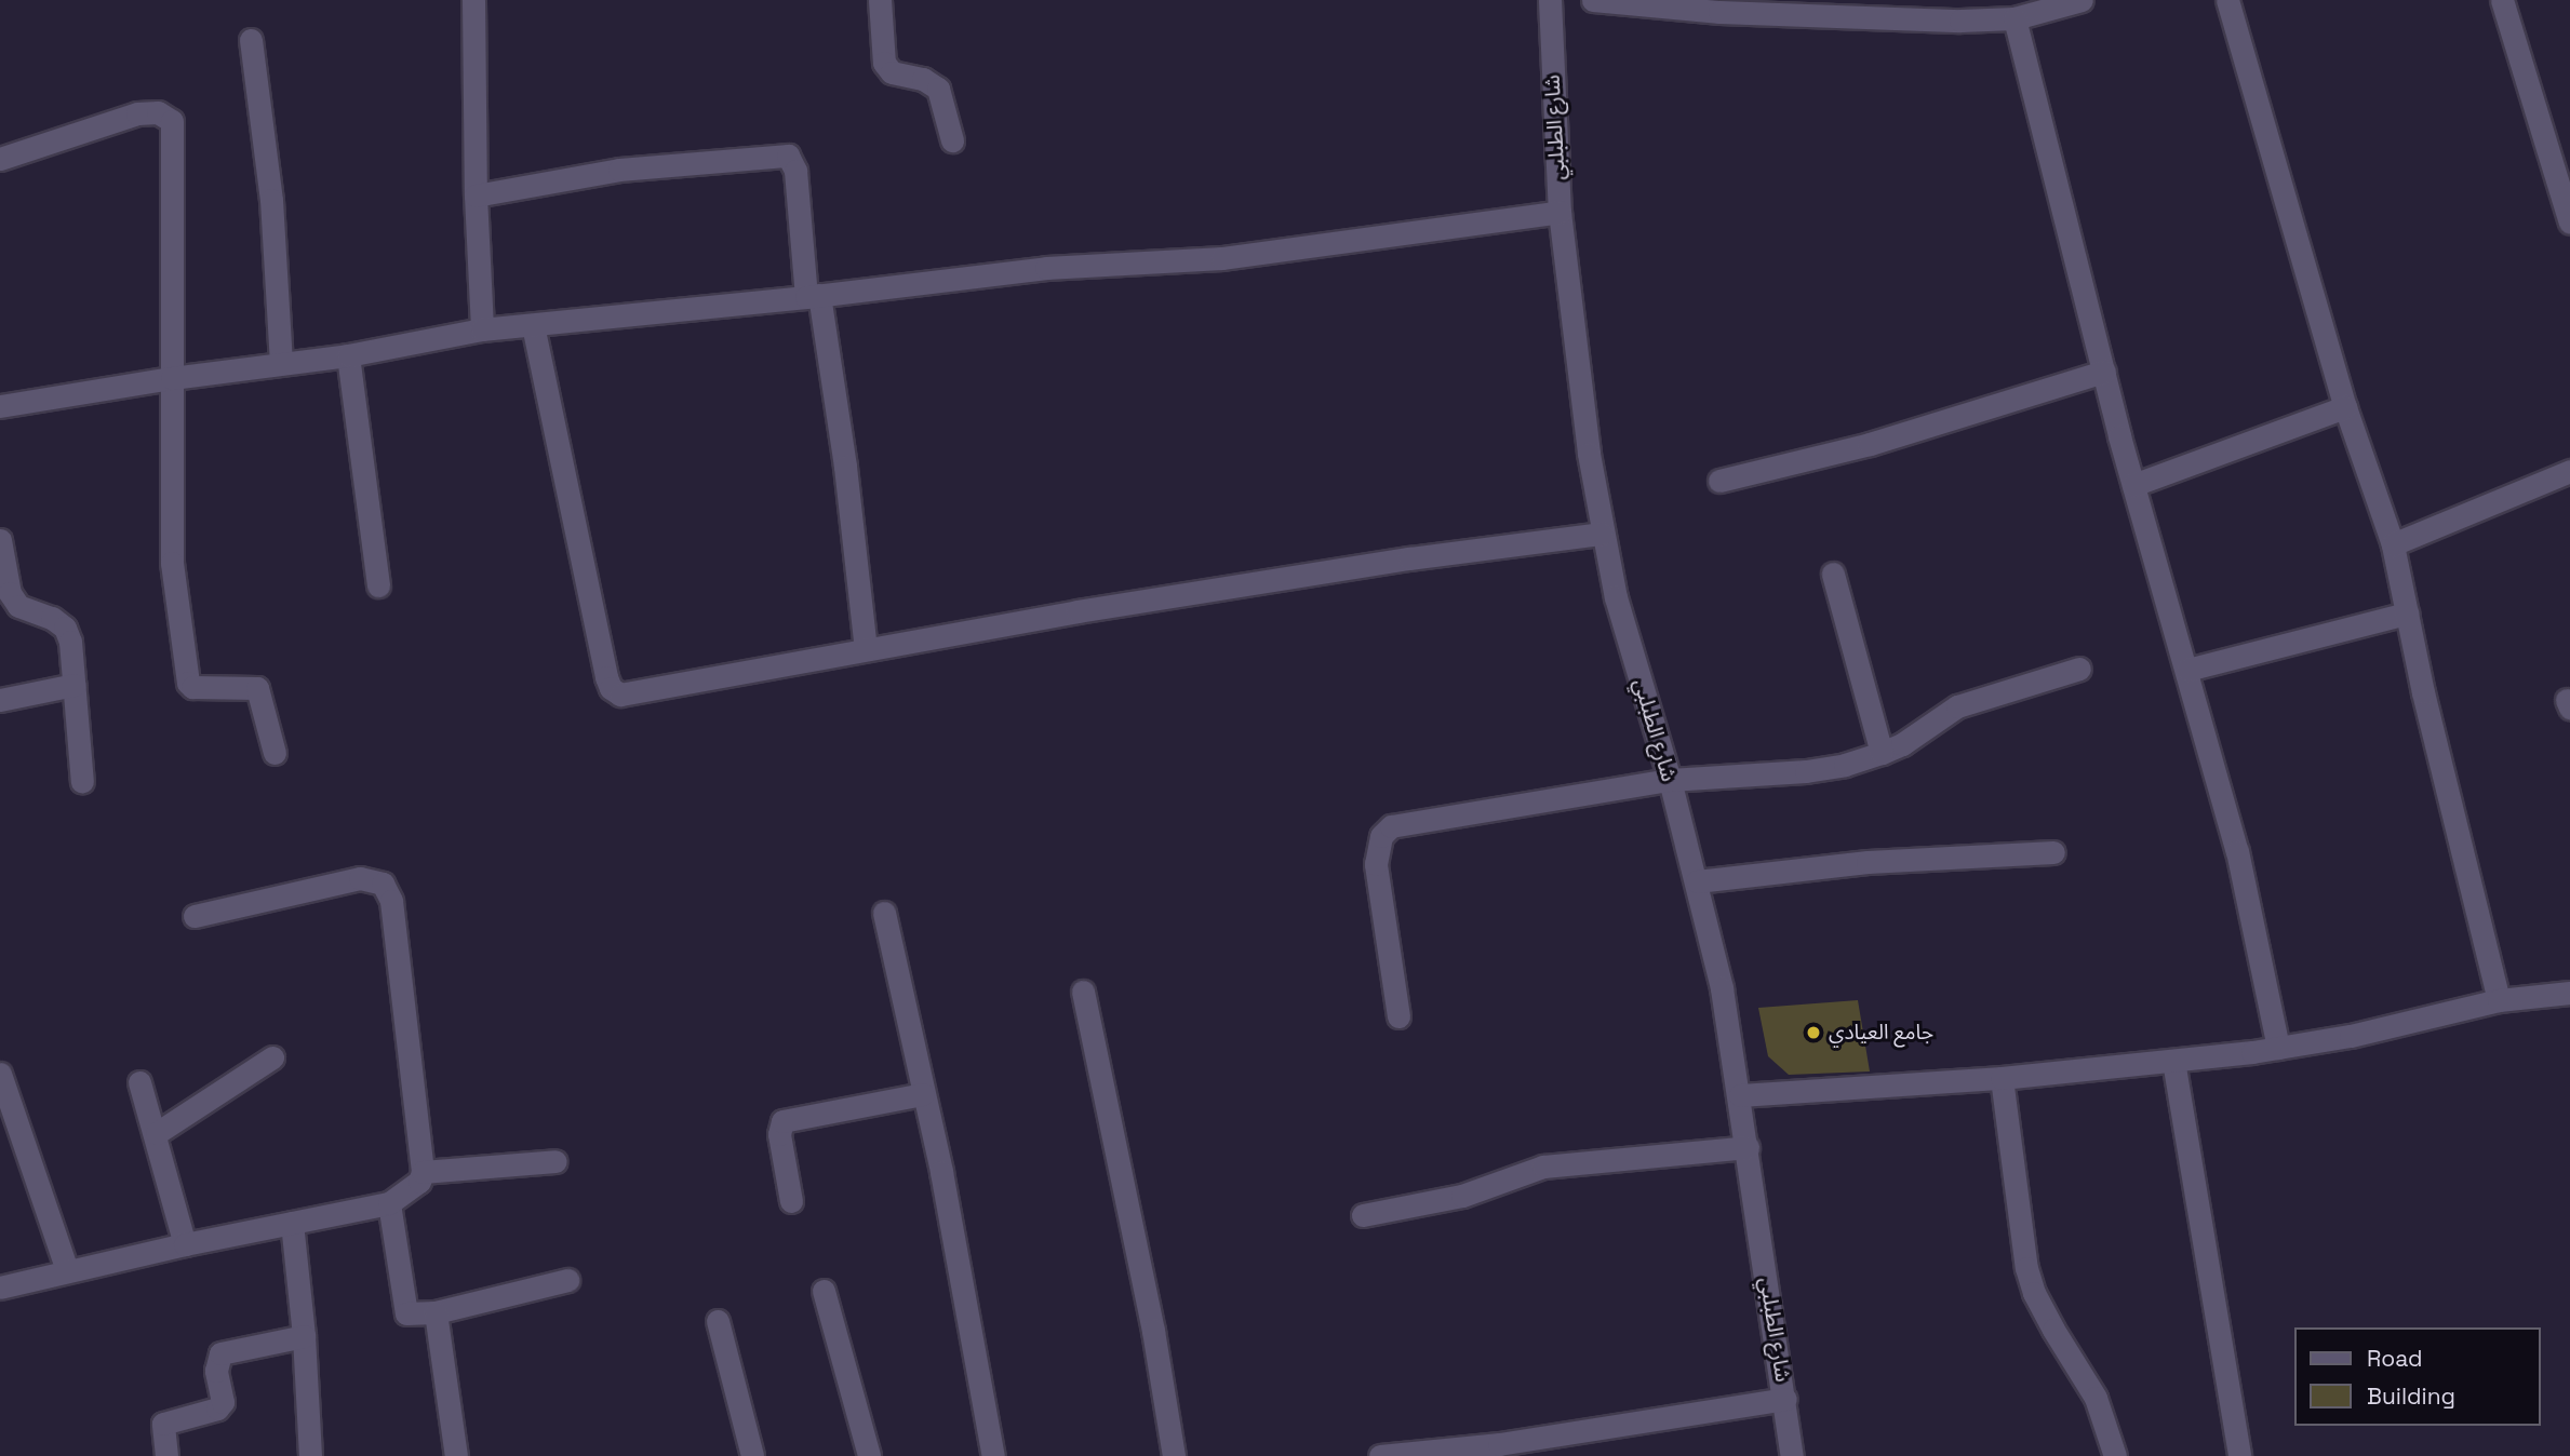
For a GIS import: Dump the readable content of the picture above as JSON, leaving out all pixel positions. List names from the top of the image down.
{
  "streets": {
    "street": ["شارع الطبلبي"]
  },
  "places": ["جامع العيادي"],
  "legend": ["Road", "Building"]
}
